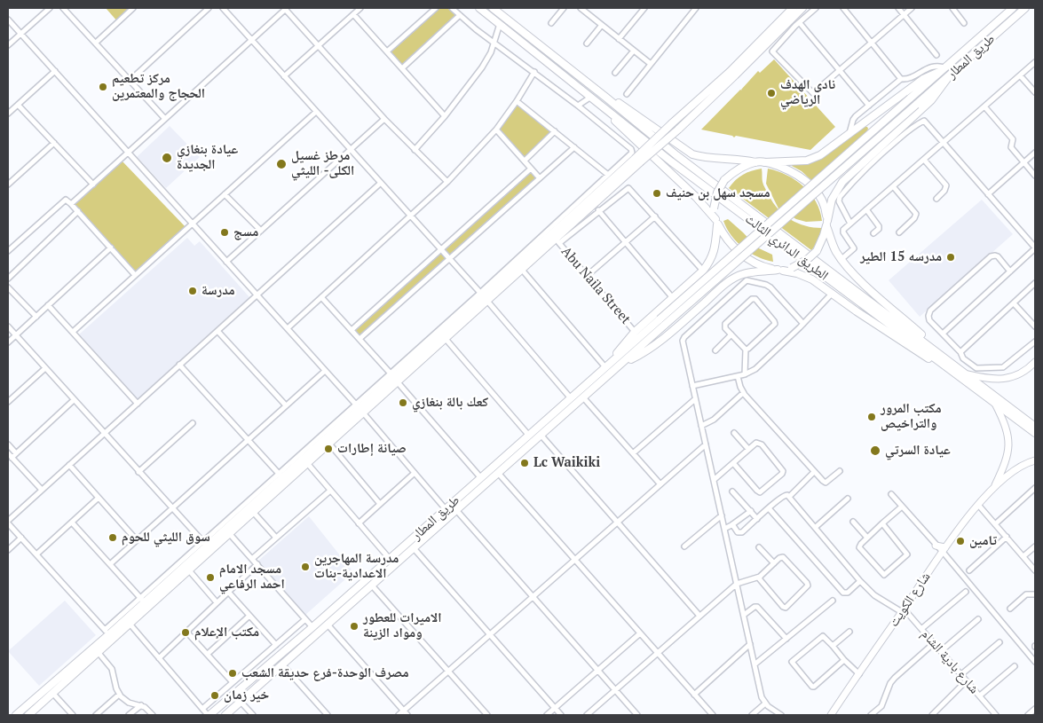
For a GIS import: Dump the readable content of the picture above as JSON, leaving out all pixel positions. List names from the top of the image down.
{
  "streets": {
    "main road": ["طريق المطار", "الطريق الدائري الثالث", "شارع الكويت"],
    "street": ["Abu Naila Street", "شارع بادية الشام"]
  },
  "crossings": [
    ["الطريق الدائري الثالث", "شارع الكويت"],
    ["شارع الكويت", "شارع بادية الشام"]
  ],
  "places": [
    "مركز تطعيم الحجاج والمعتمرين",
    "نادي الهدف الرياضي",
    "عيادة بنغازي الجديدة",
    "مرطز غسيل الكلى- الليثي",
    "مسجد سهل بن حنيف",
    "مسج",
    "مدرسه 15 الطير",
    "مدرسة",
    "كعك بالة بنغازي",
    "مكتب المرور والتراخيص",
    "صيانة إطارات",
    "عيادة السرتي",
    "Lc Waikiki",
    "سوق الليثي للحوم",
    "تامين",
    "مدرسة المهاجرين الاعدادية-بنات",
    "مسجد الامام احمد الرفاعي",
    "الاميرات للعطور ومواد الزينة",
    "مكتب الإعلام",
    "مصرف الوحدة-فرع حديقة الشعب",
    "خير زمان"
  ]
}
